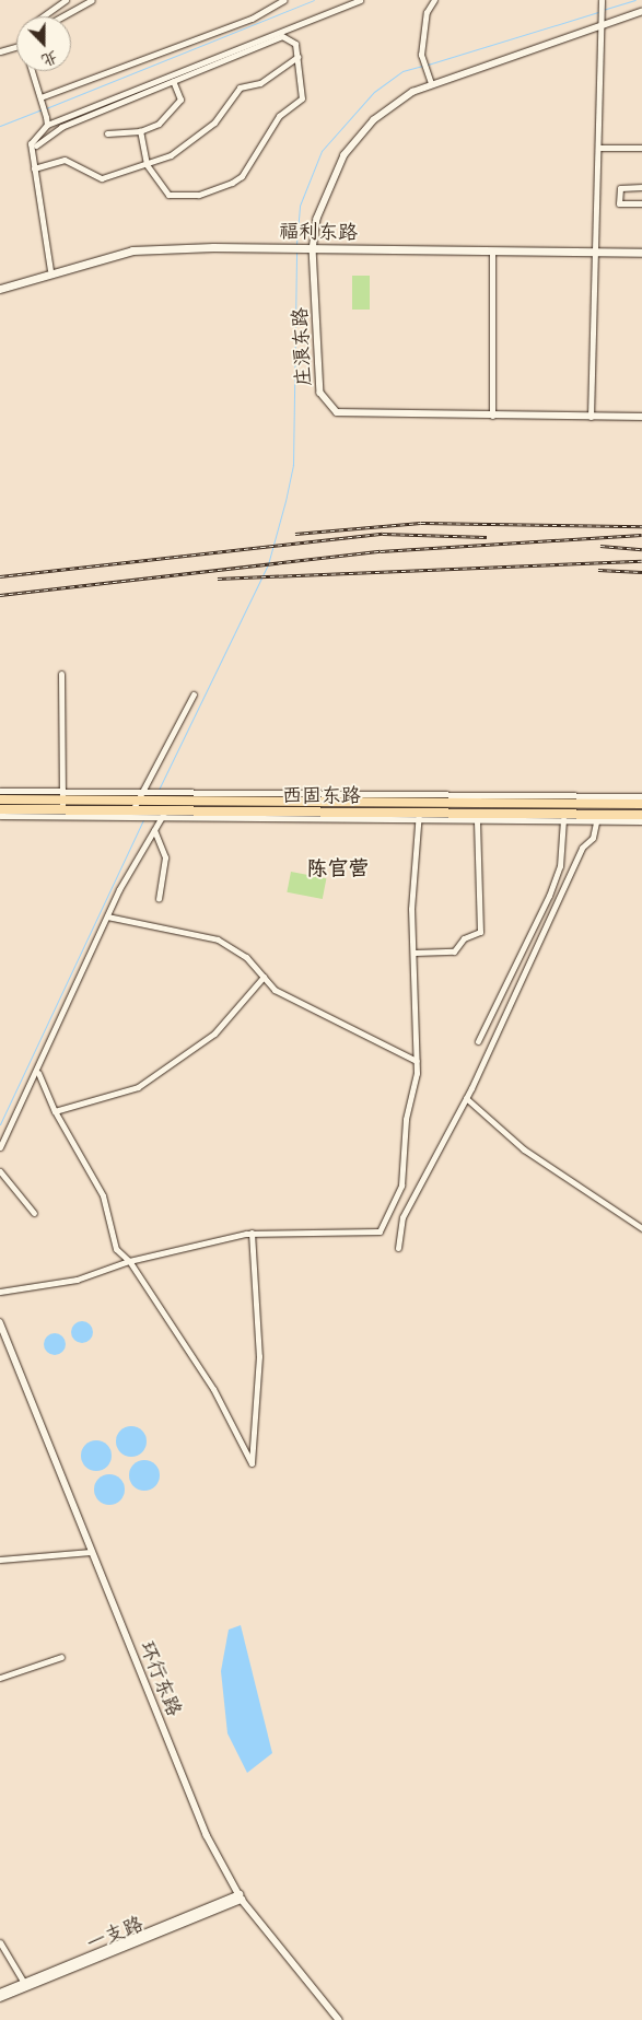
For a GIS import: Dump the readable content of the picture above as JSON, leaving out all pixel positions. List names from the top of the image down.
{
  "streets": {
    "main road": ["福利东路", "西固东路"],
    "street": ["庄浪东路", "环行东路", "一支路"]
  },
  "crossings": [
    ["福利东路", "庄浪东路"],
    ["环行东路", "一支路"]
  ],
  "districts": ["陈官营"],
  "north": "bottom"
}
